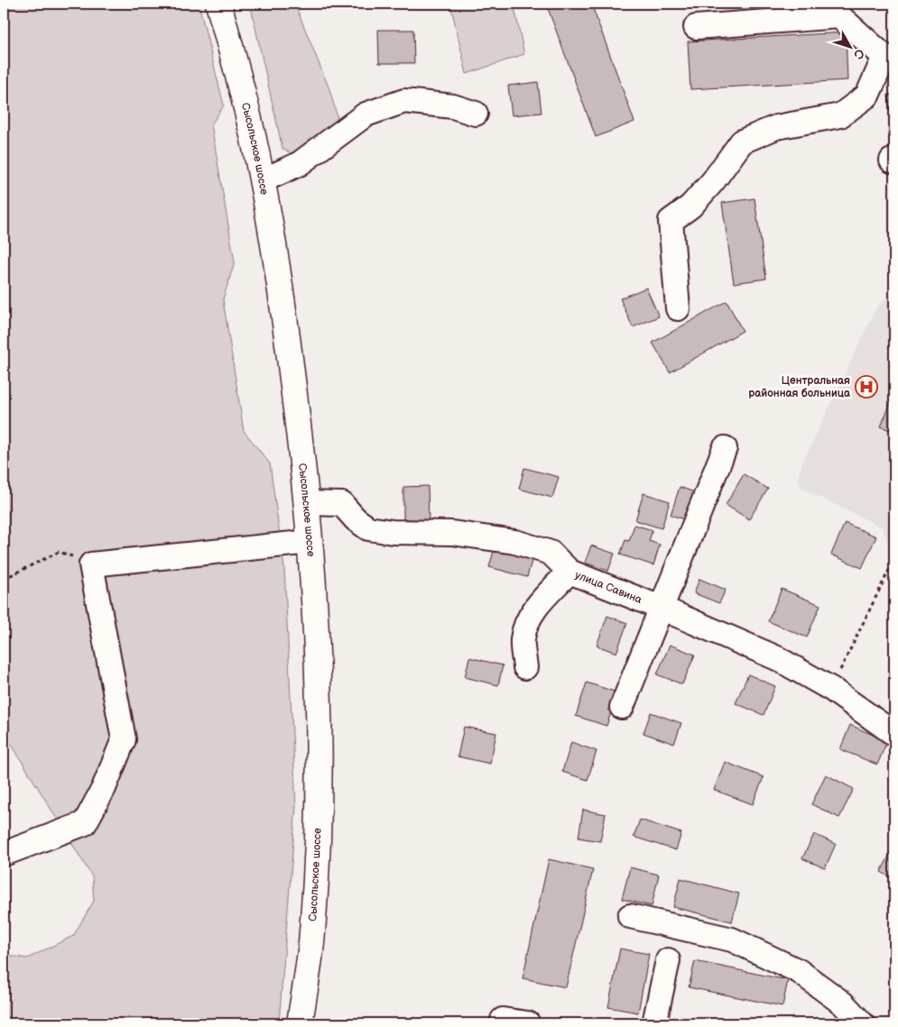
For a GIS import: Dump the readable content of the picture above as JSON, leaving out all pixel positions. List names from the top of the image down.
{
  "streets": {
    "highway": ["Сысольское шоссе"],
    "street": ["улица Савина"]
  },
  "crossings": [
    ["Сысольское шоссе", "улица Савина"]
  ],
  "places": {
    "hospital": ["Центральная районная больница"]
  },
  "north": "bottom right"
}
